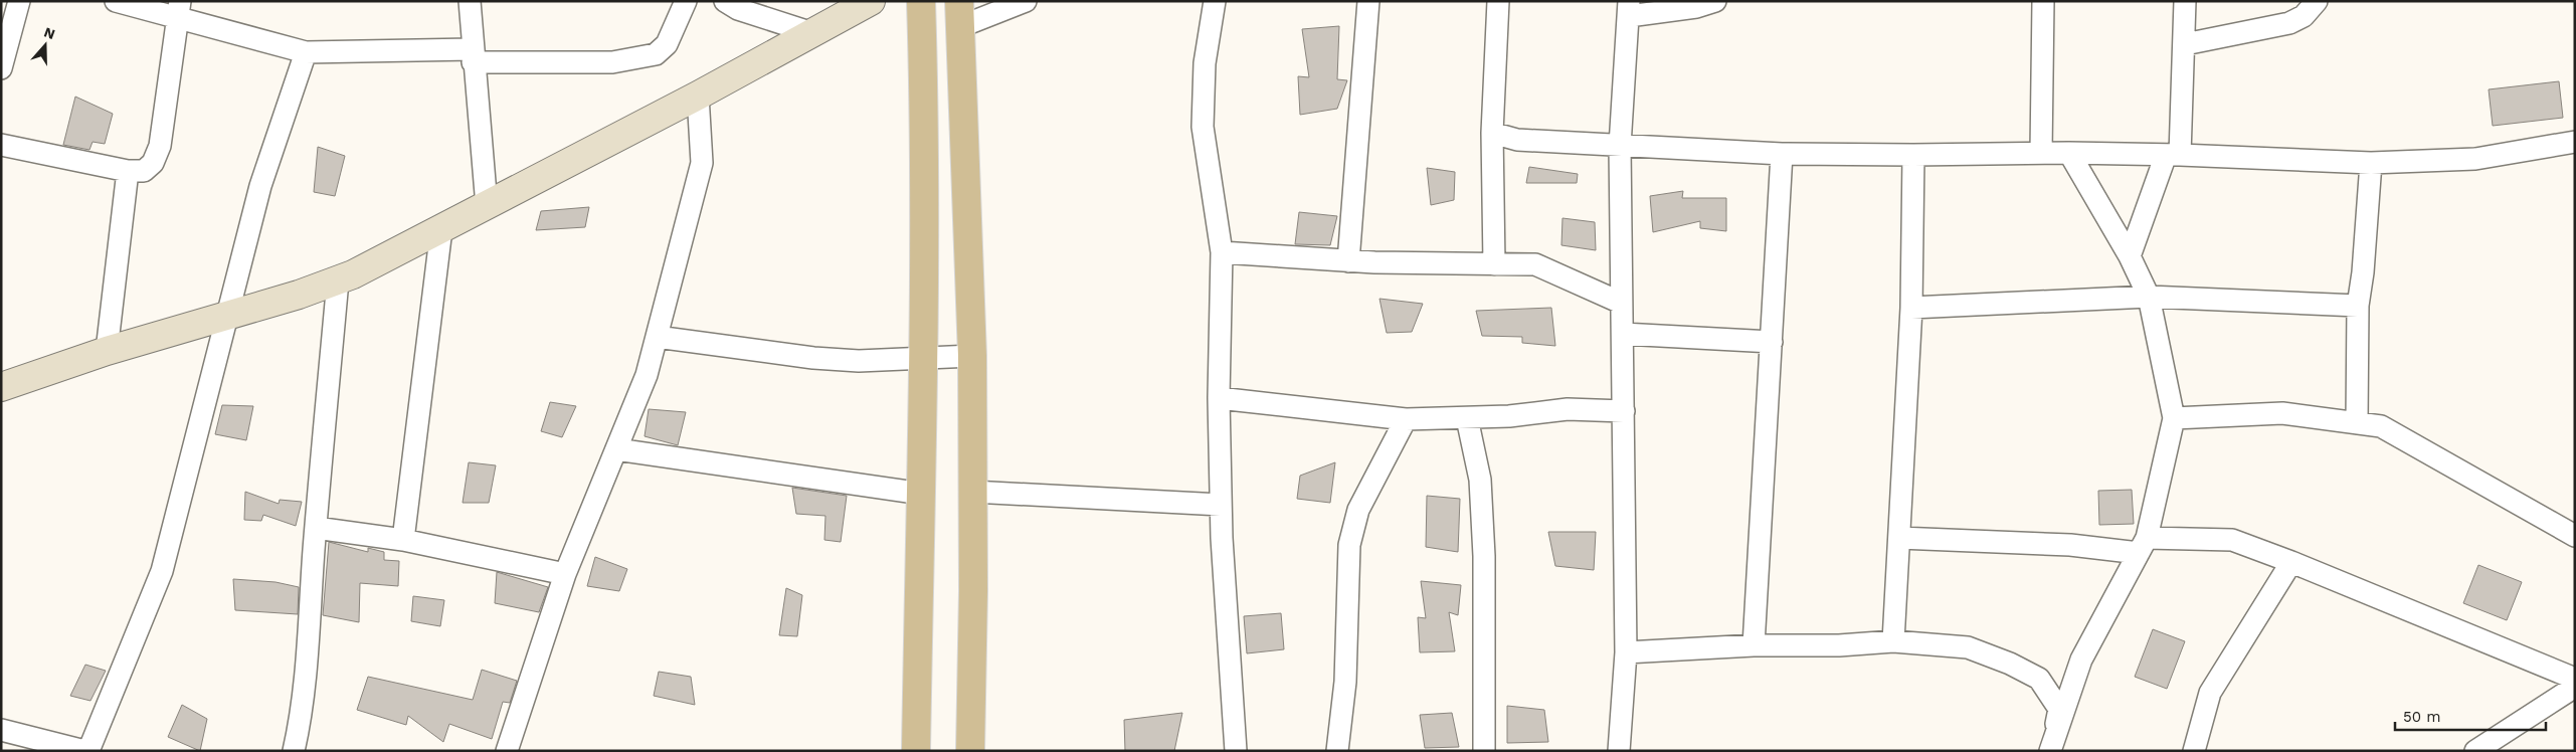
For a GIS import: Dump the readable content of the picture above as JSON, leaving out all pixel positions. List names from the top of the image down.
{
  "scale_bar": "50 m",
  "north": "top"
}
